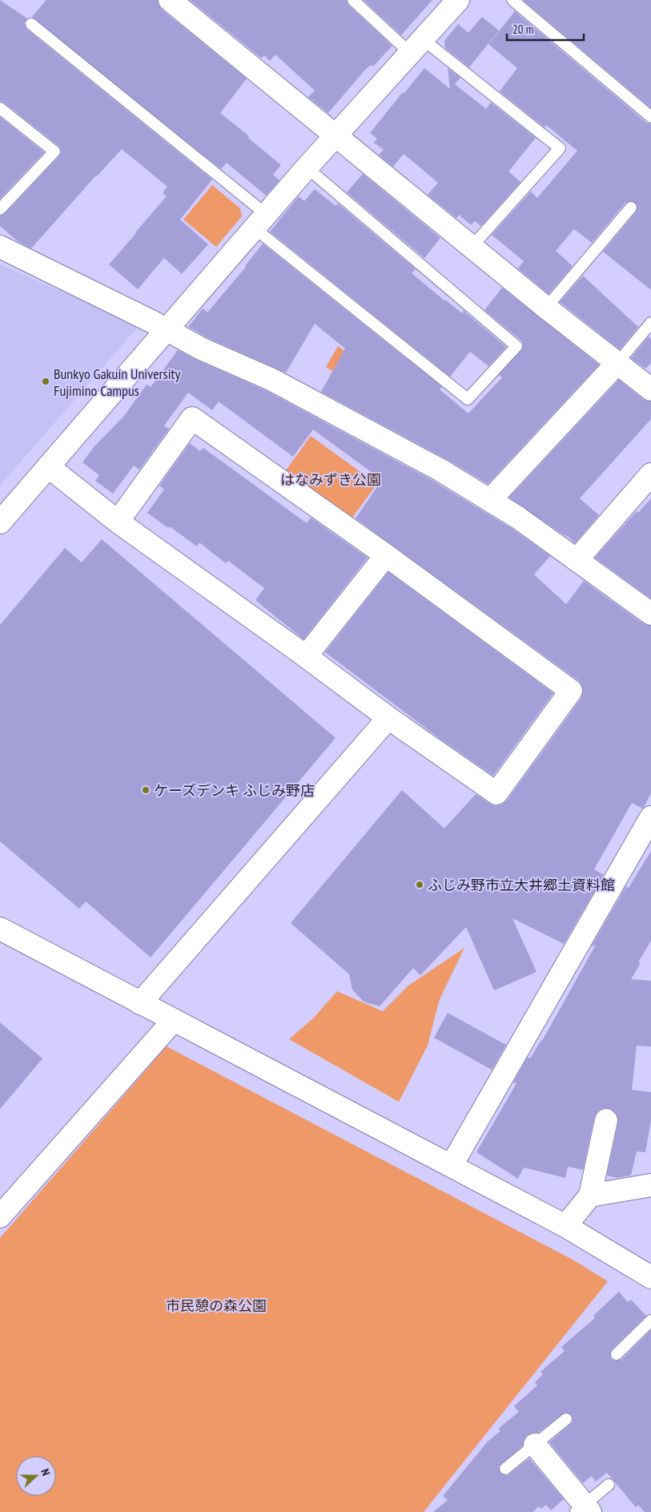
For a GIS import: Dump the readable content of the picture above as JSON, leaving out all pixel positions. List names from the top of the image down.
{
  "parks": ["はなみずき公園", "市民憩の森公園"],
  "places": ["Bunkyo Gakuin University Fujimino Campus", "ケーズデンキ ふじみ野店", "ふじみ野市立大井郷土資料館"],
  "scale_bar": "20 m",
  "north": "right"
}
